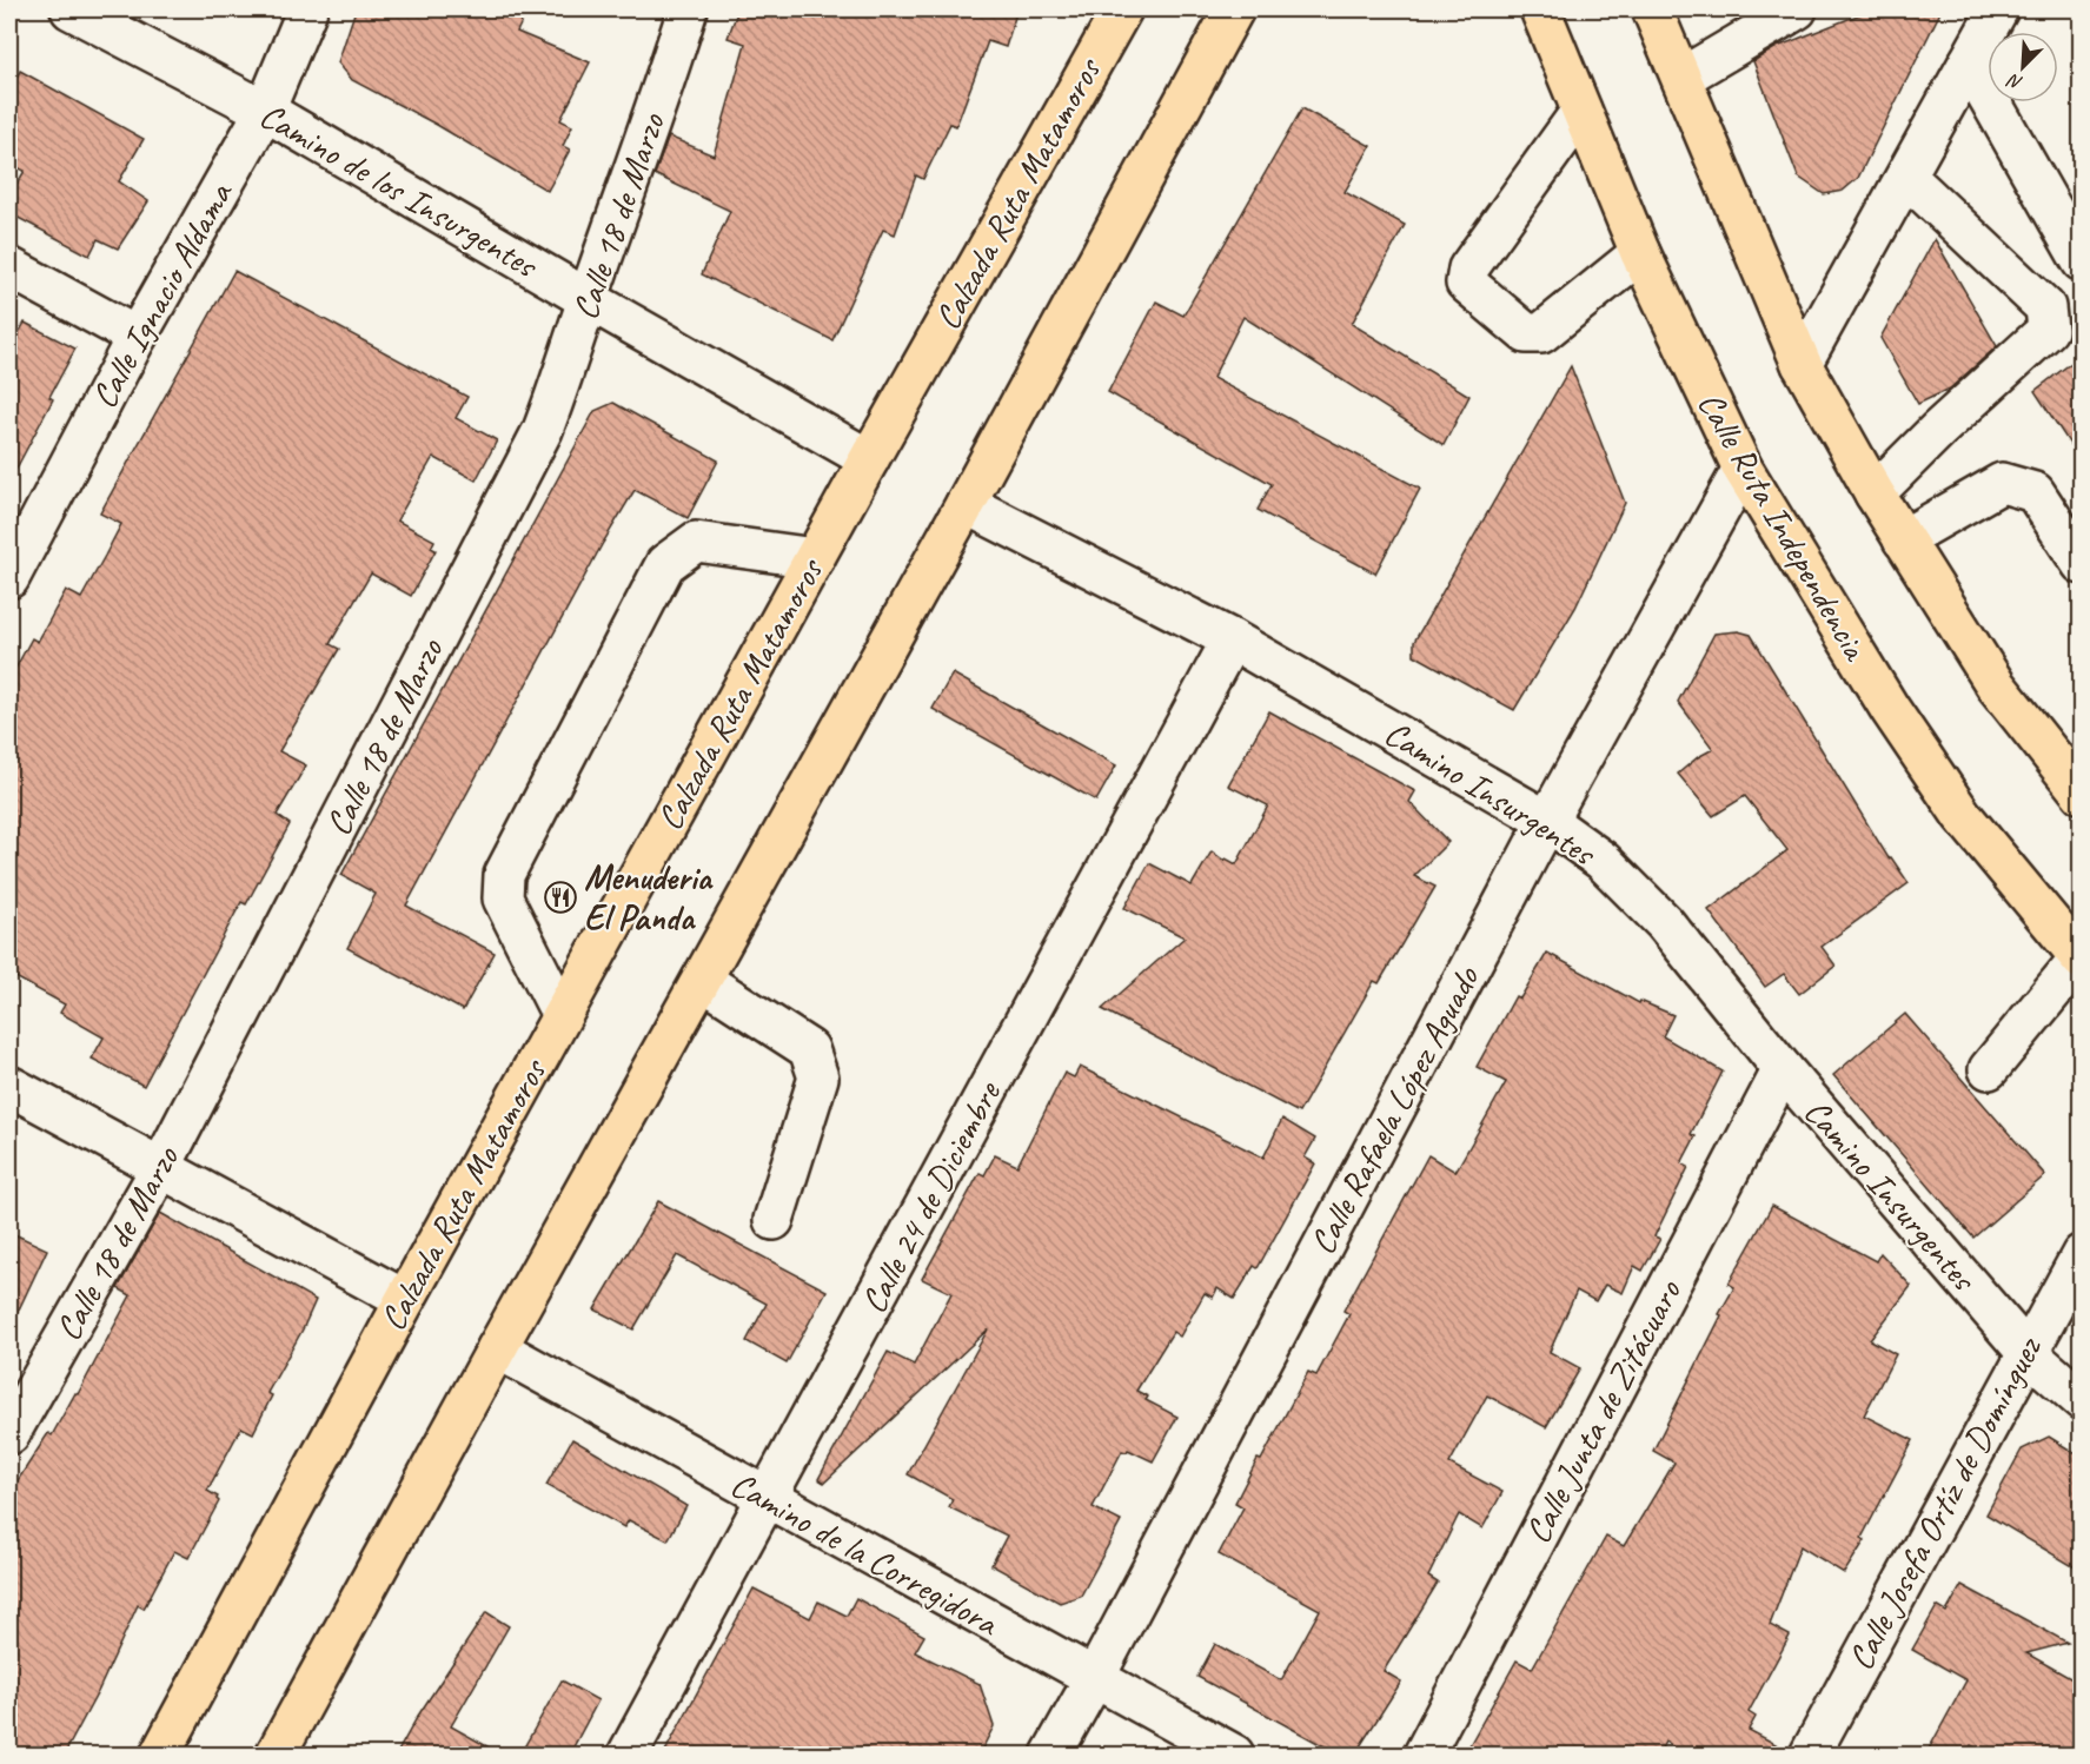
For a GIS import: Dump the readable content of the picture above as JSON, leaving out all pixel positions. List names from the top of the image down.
{
  "streets": {
    "main road": ["Calzada Ruta Matamoros", "Calle Ruta Independencia"],
    "street": [
      "Camino de los Insurgentes",
      "Calle 18 de Marzo",
      "Calle Ignacio Aldama",
      "Camino Insurgentes",
      "Calle Rafaela López Aguado",
      "Calle 24 de Diciembre",
      "Calle Junta de Zitácuaro",
      "Calle Josefa Ortíz de Domínguez",
      "Camino de la Corregidora"
    ]
  },
  "crossings": [
    ["Camino de los Insurgentes", "Calzada Ruta Matamoros"],
    ["Camino de los Insurgentes", "Calle 18 de Marzo"],
    ["Camino de los Insurgentes", "Calle Ignacio Aldama"],
    ["Calle Ruta Independencia", "Calle Rafaela López Aguado"],
    ["Camino Insurgentes", "Calle Rafaela López Aguado"],
    ["Camino Insurgentes", "Calle 24 de Diciembre"],
    ["Camino Insurgentes", "Calle Junta de Zitácuaro"],
    ["Camino Insurgentes", "Calle Josefa Ortíz de Domínguez"],
    ["Calle Rafaela López Aguado", "Camino de la Corregidora"],
    ["Calle 24 de Diciembre", "Camino de la Corregidora"]
  ],
  "places": {
    "restaurant": ["Menuderia El Panda"]
  },
  "north": "bottom left"
}
